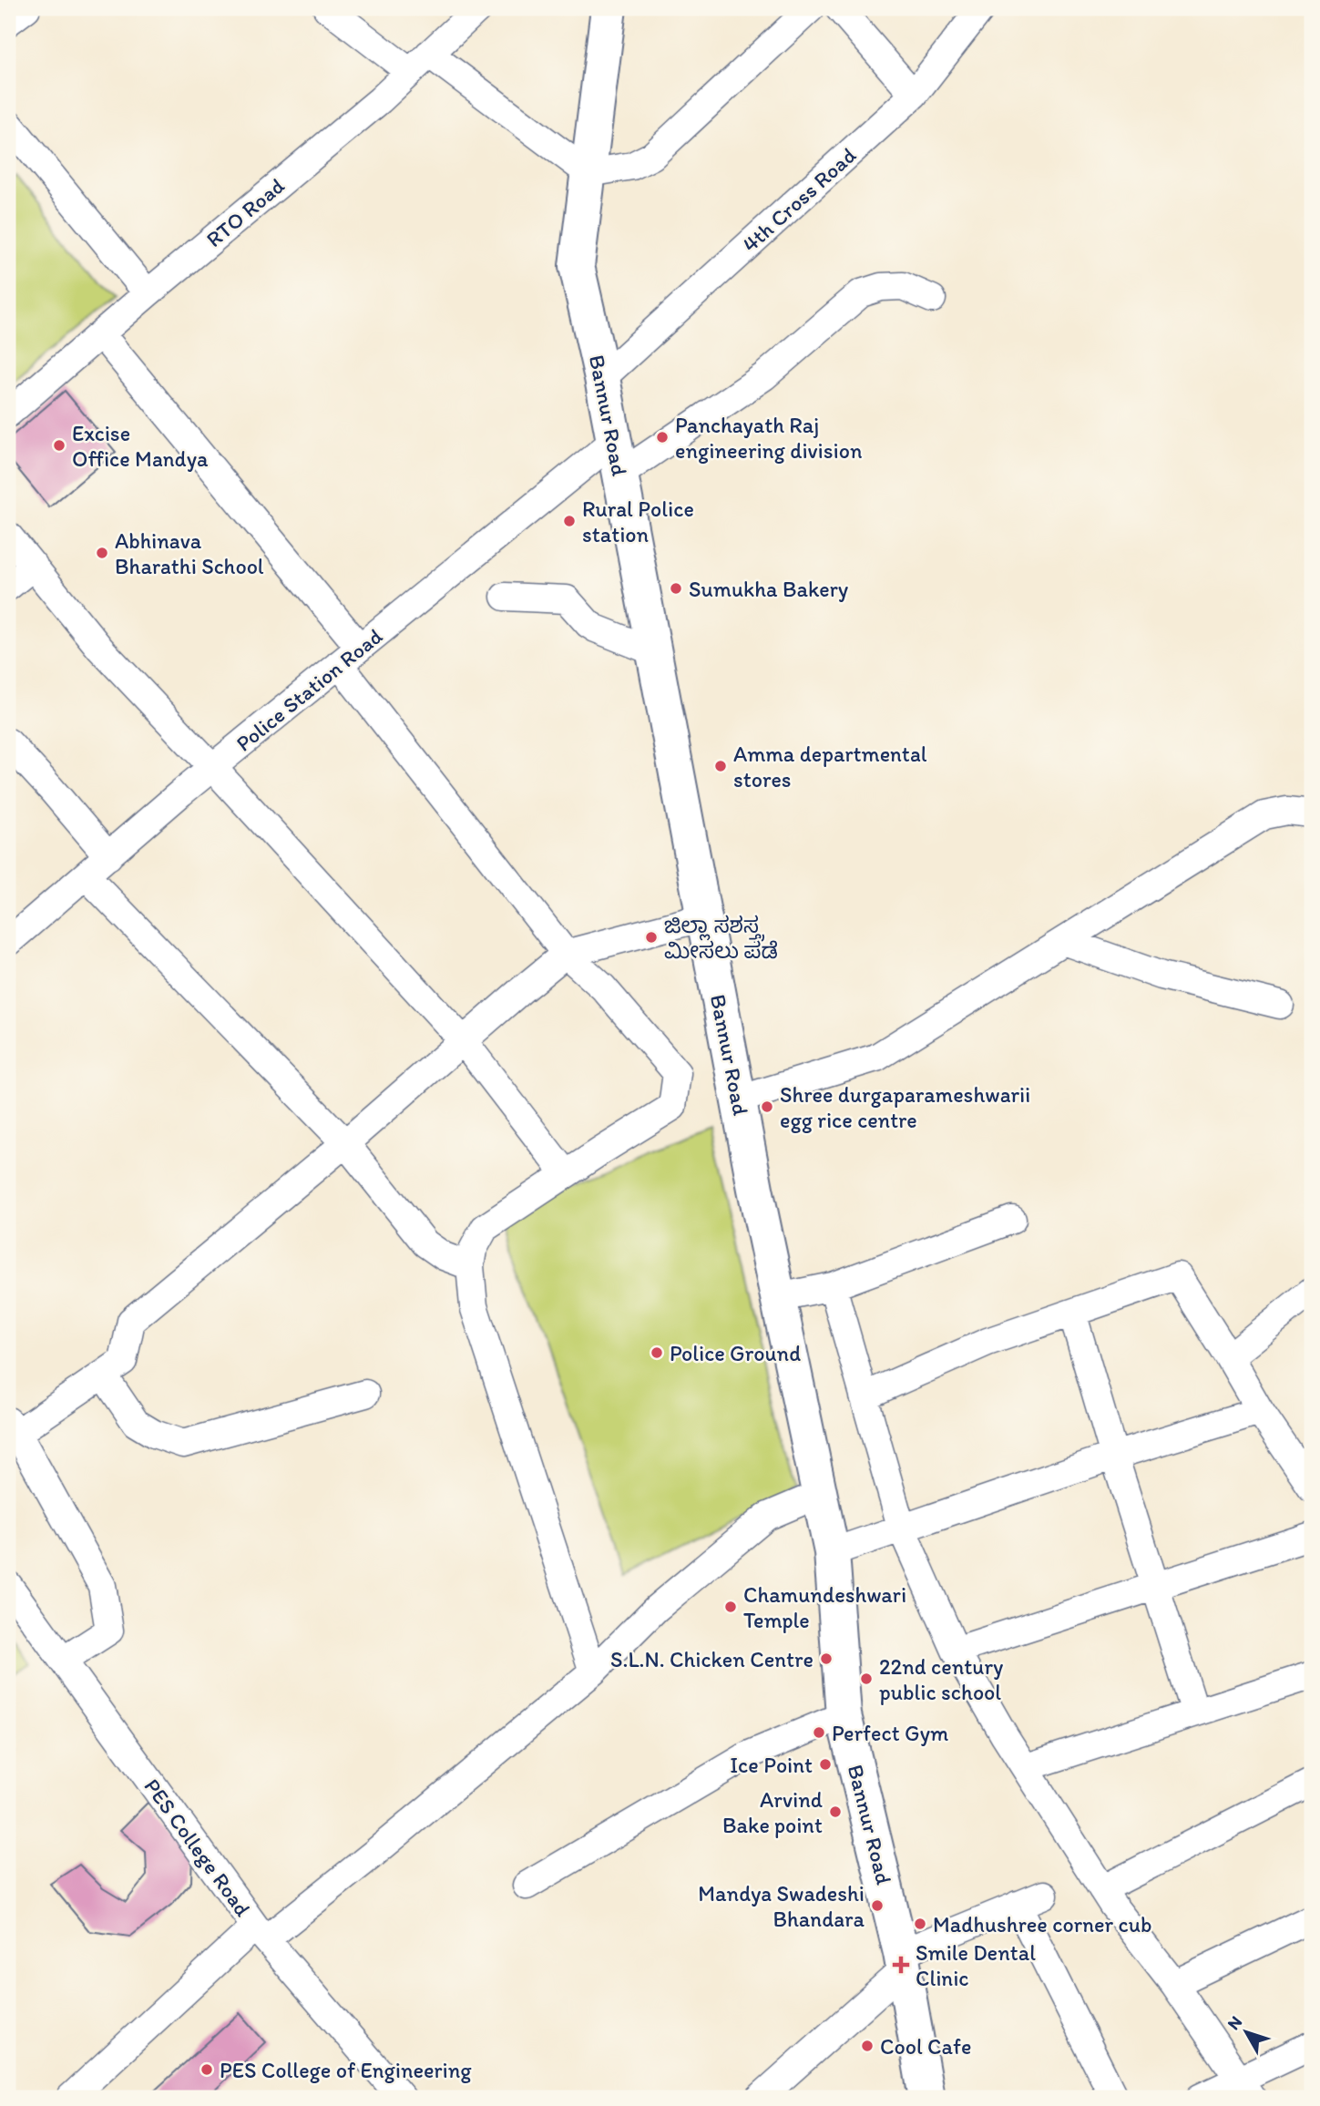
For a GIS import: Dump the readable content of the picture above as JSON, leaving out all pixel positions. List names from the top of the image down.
{
  "streets": {
    "main road": ["Bannur Road"],
    "street": [
      "4th Cross Road",
      "RTO Road",
      "Police Station Road",
      "PES College Road"
    ]
  },
  "crossings": [
    ["4th Cross Road", "Bannur Road"],
    ["Bannur Road", "Police Station Road"]
  ],
  "places": {
    "other": [
      "Panchayath Raj engineering division",
      "Excise Office Mandya",
      "Rural Police station",
      "Abhinava Bharathi School",
      "Sumukha Bakery",
      "Amma departmental stores",
      "ಜಿಲ್ಲಾ ಸಶಸ್ತ್ರ ಮೀಸಲು ಪಡೆ",
      "Shree durgaparameshwarii egg rice centre",
      "Police Ground",
      "Chamundeshwari Temple",
      "S.L.N. Chicken Centre",
      "22nd century public school",
      "Perfect Gym",
      "Ice Point",
      "Arvind Bake point",
      "Mandya Swadeshi Bhandara",
      "Madhushree corner cub",
      "Cool Cafe",
      "PES College of Engineering"
    ],
    "health": ["Smile Dental Clinic"]
  },
  "north": "top left"
}
